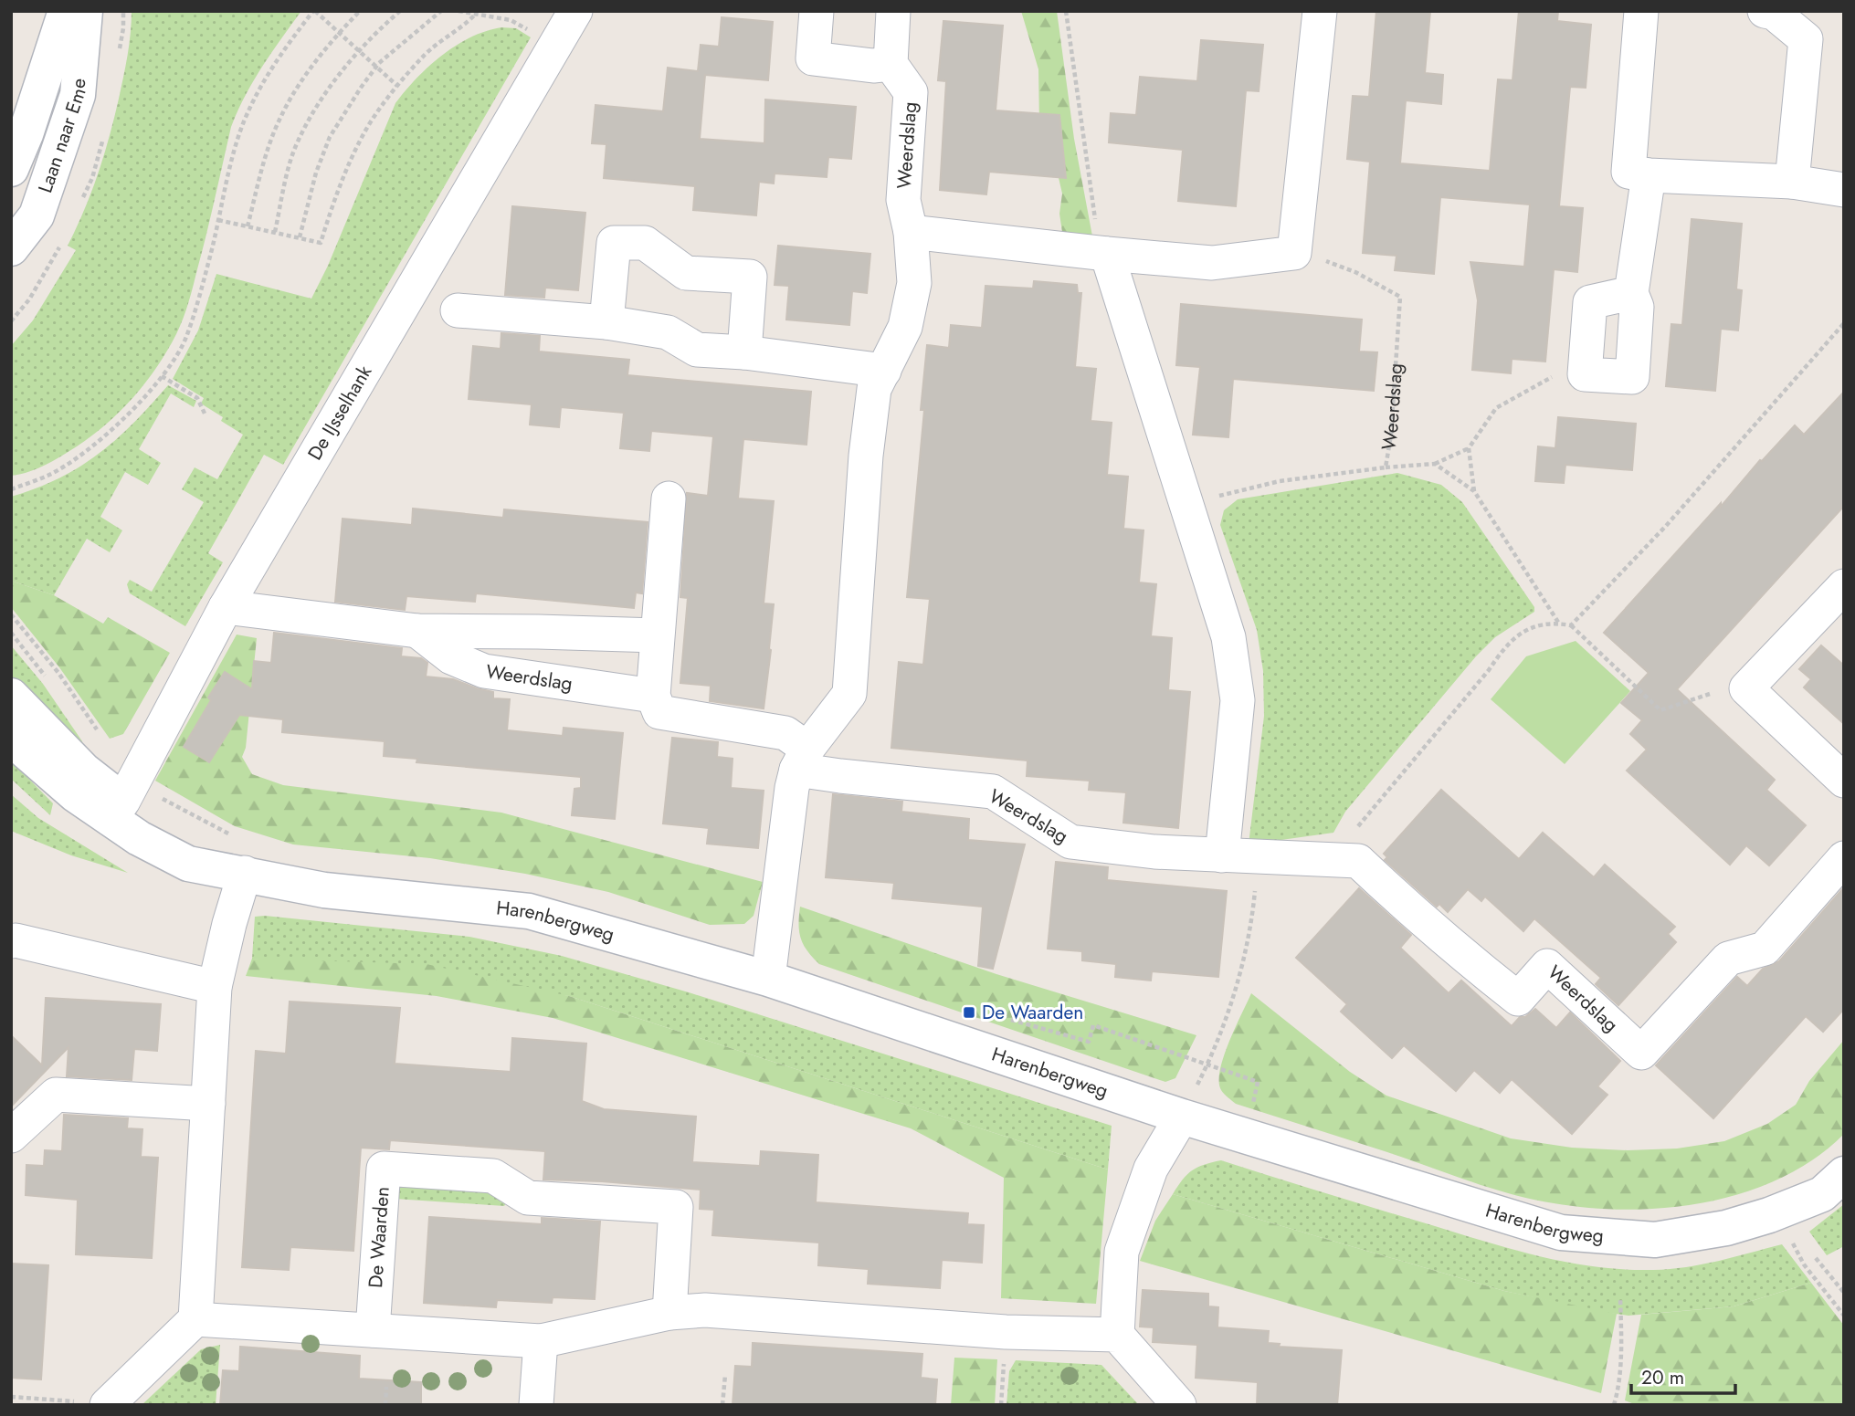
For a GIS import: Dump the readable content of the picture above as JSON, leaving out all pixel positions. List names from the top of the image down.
{
  "streets": {
    "street": [
      "Laan naar Eme",
      "Weerdslag",
      "De IJsselhank",
      "Harenbergweg",
      "De Waarden"
    ]
  },
  "crossings": [
    ["Weerdslag", "De IJsselhank"],
    ["Weerdslag", "Harenbergweg"],
    ["De IJsselhank", "Harenbergweg"]
  ],
  "places": {
    "transit": ["De Waarden"]
  },
  "scale_bar": "20 m"
}
